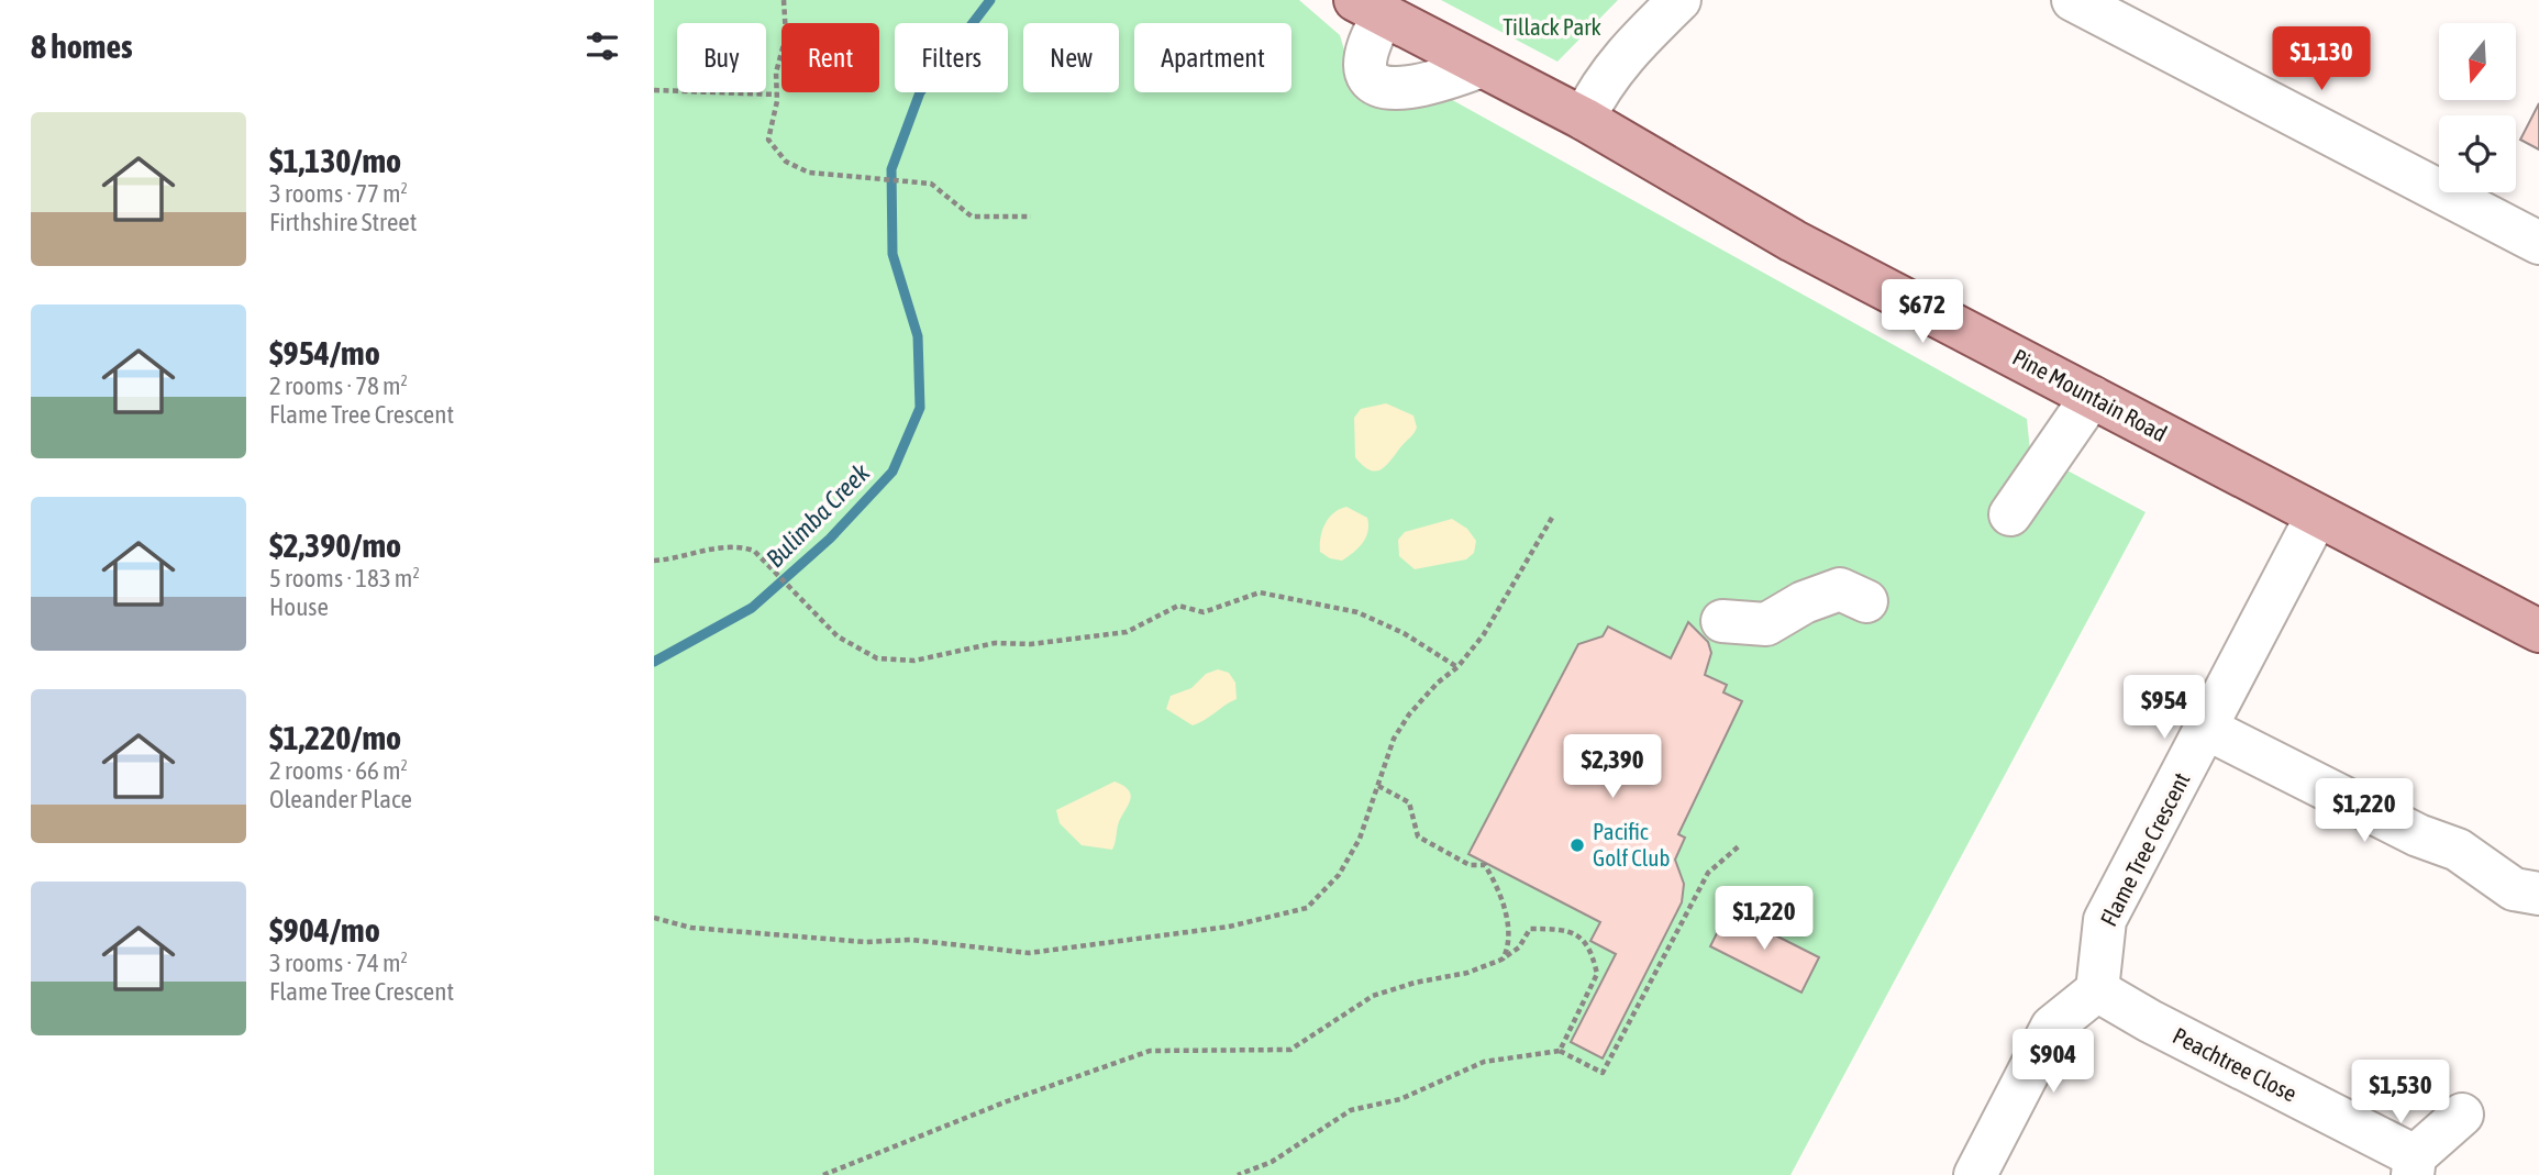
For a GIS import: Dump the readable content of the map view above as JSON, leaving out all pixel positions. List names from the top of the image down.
{
  "streets": {
    "main road": ["Pine Mountain Road"],
    "street": ["Flame Tree Crescent", "Peachtree Close"]
  },
  "crossings": [
    ["Pine Mountain Road", "Flame Tree Crescent"],
    ["Flame Tree Crescent", "Peachtree Close"]
  ],
  "water": ["Bulimba Creek"],
  "parks": ["Tillack Park"],
  "places": ["Pacific Golf Club"],
  "north": "bottom",
  "page": {
    "heading": "8 homes",
    "chip": [
      "Buy",
      "Rent",
      "Filters",
      "New",
      "Apartment"
    ],
    "price": [
      "$1,130",
      "$672",
      "$954",
      "$2,390",
      "$1,220",
      "$1,220",
      "$904",
      "$1,530"
    ],
    "list": [
      {
        "name": "$1,130/mo",
        "note": "3 rooms · 77 m² · Firthshire Street"
      },
      {
        "name": "$954/mo",
        "note": "2 rooms · 78 m² · Flame Tree Crescent"
      },
      {
        "name": "$2,390/mo",
        "note": "5 rooms · 183 m² · House"
      },
      {
        "name": "$1,220/mo",
        "note": "2 rooms · 66 m² · Oleander Place"
      },
      {
        "name": "$904/mo",
        "note": "3 rooms · 74 m² · Flame Tree Crescent"
      }
    ]
  }
}
